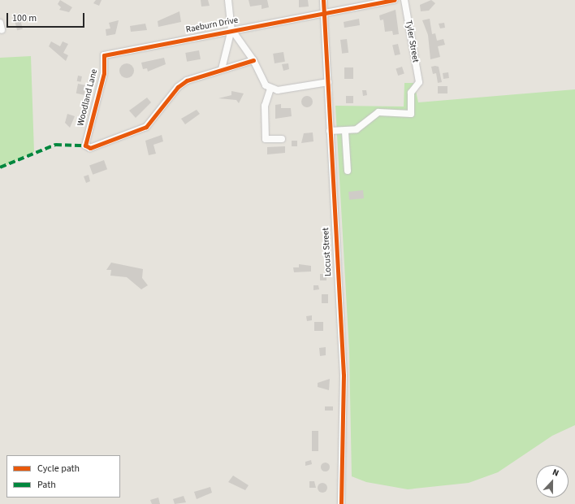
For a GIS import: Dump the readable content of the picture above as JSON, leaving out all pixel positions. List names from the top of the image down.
{
  "streets": {
    "street": [
      "Raeburn Drive",
      "Tyler Street",
      "Woodland Lane",
      "Locust Street"
    ]
  },
  "crossings": [
    ["Raeburn Drive", "Woodland Lane"],
    ["Raeburn Drive", "Locust Street"]
  ],
  "legend": ["Cycle path", "Path"],
  "scale_bar": "100 m",
  "north": "top"
}
